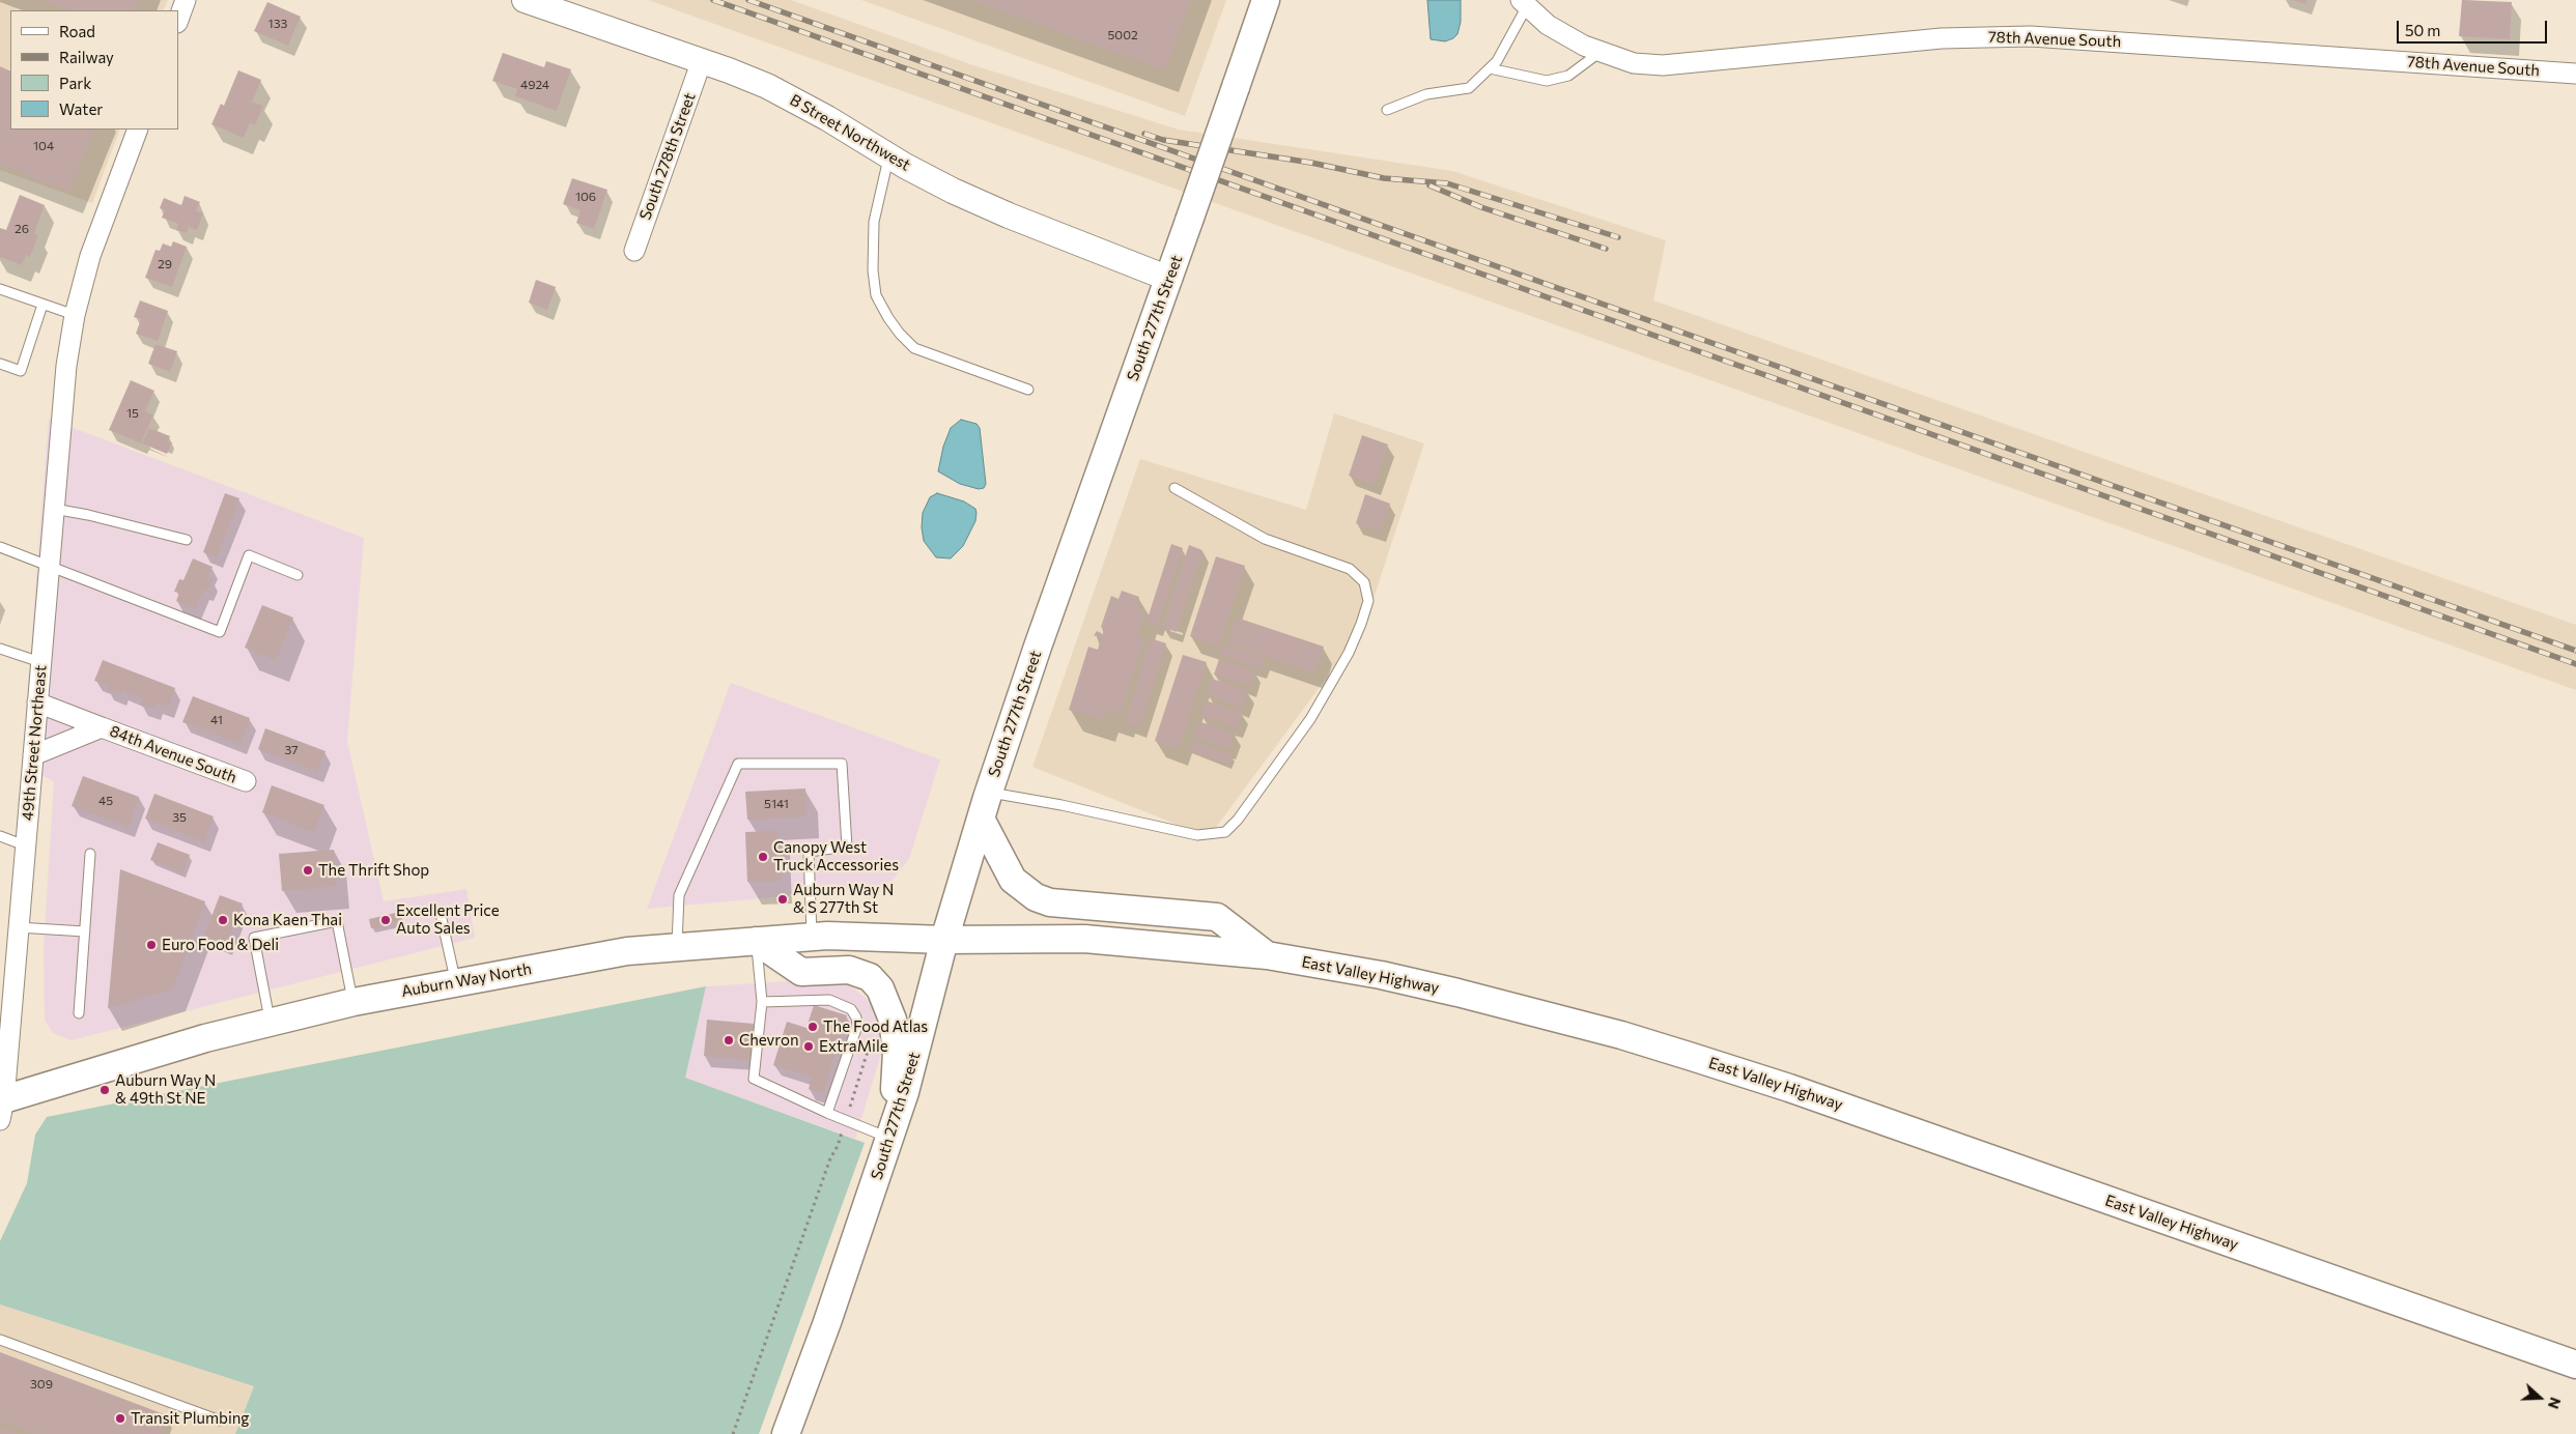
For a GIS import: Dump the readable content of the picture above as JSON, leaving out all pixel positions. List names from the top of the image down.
{
  "streets": {
    "main road": ["South 277th Street", "East Valley Highway", "Auburn Way North"],
    "street": [
      "78th Avenue South",
      "B Street Northwest",
      "South 278th Street",
      "49th Street Northeast",
      "84th Avenue South"
    ]
  },
  "crossings": [
    ["B Street Northwest", "South 278th Street"],
    ["B Street Northwest", "South 277th Street"],
    ["South 277th Street", "East Valley Highway"],
    ["South 277th Street", "Auburn Way North"],
    ["49th Street Northeast", "84th Avenue South"],
    ["49th Street Northeast", "Auburn Way North"],
    ["East Valley Highway", "Auburn Way North"]
  ],
  "places": [
    "Canopy West Truck Accessories",
    "The Thrift Shop",
    "Auburn Way N & S 277th St",
    "Kona Kaen Thai",
    "Excellent Price Auto Sales",
    "Euro Food & Deli",
    "The Food Atlas",
    "Chevron",
    "ExtraMile",
    "Auburn Way N & 49th St NE",
    "Transit Plumbing"
  ],
  "house_numbers": [
    "133",
    "5002",
    "4924",
    "104",
    "106",
    "26",
    "29",
    "15",
    "41",
    "37",
    "45",
    "5141",
    "35",
    "309"
  ],
  "legend": [
    "Road",
    "Railway",
    "Park",
    "Water"
  ],
  "scale_bar": "50 m",
  "north": "right"
}
